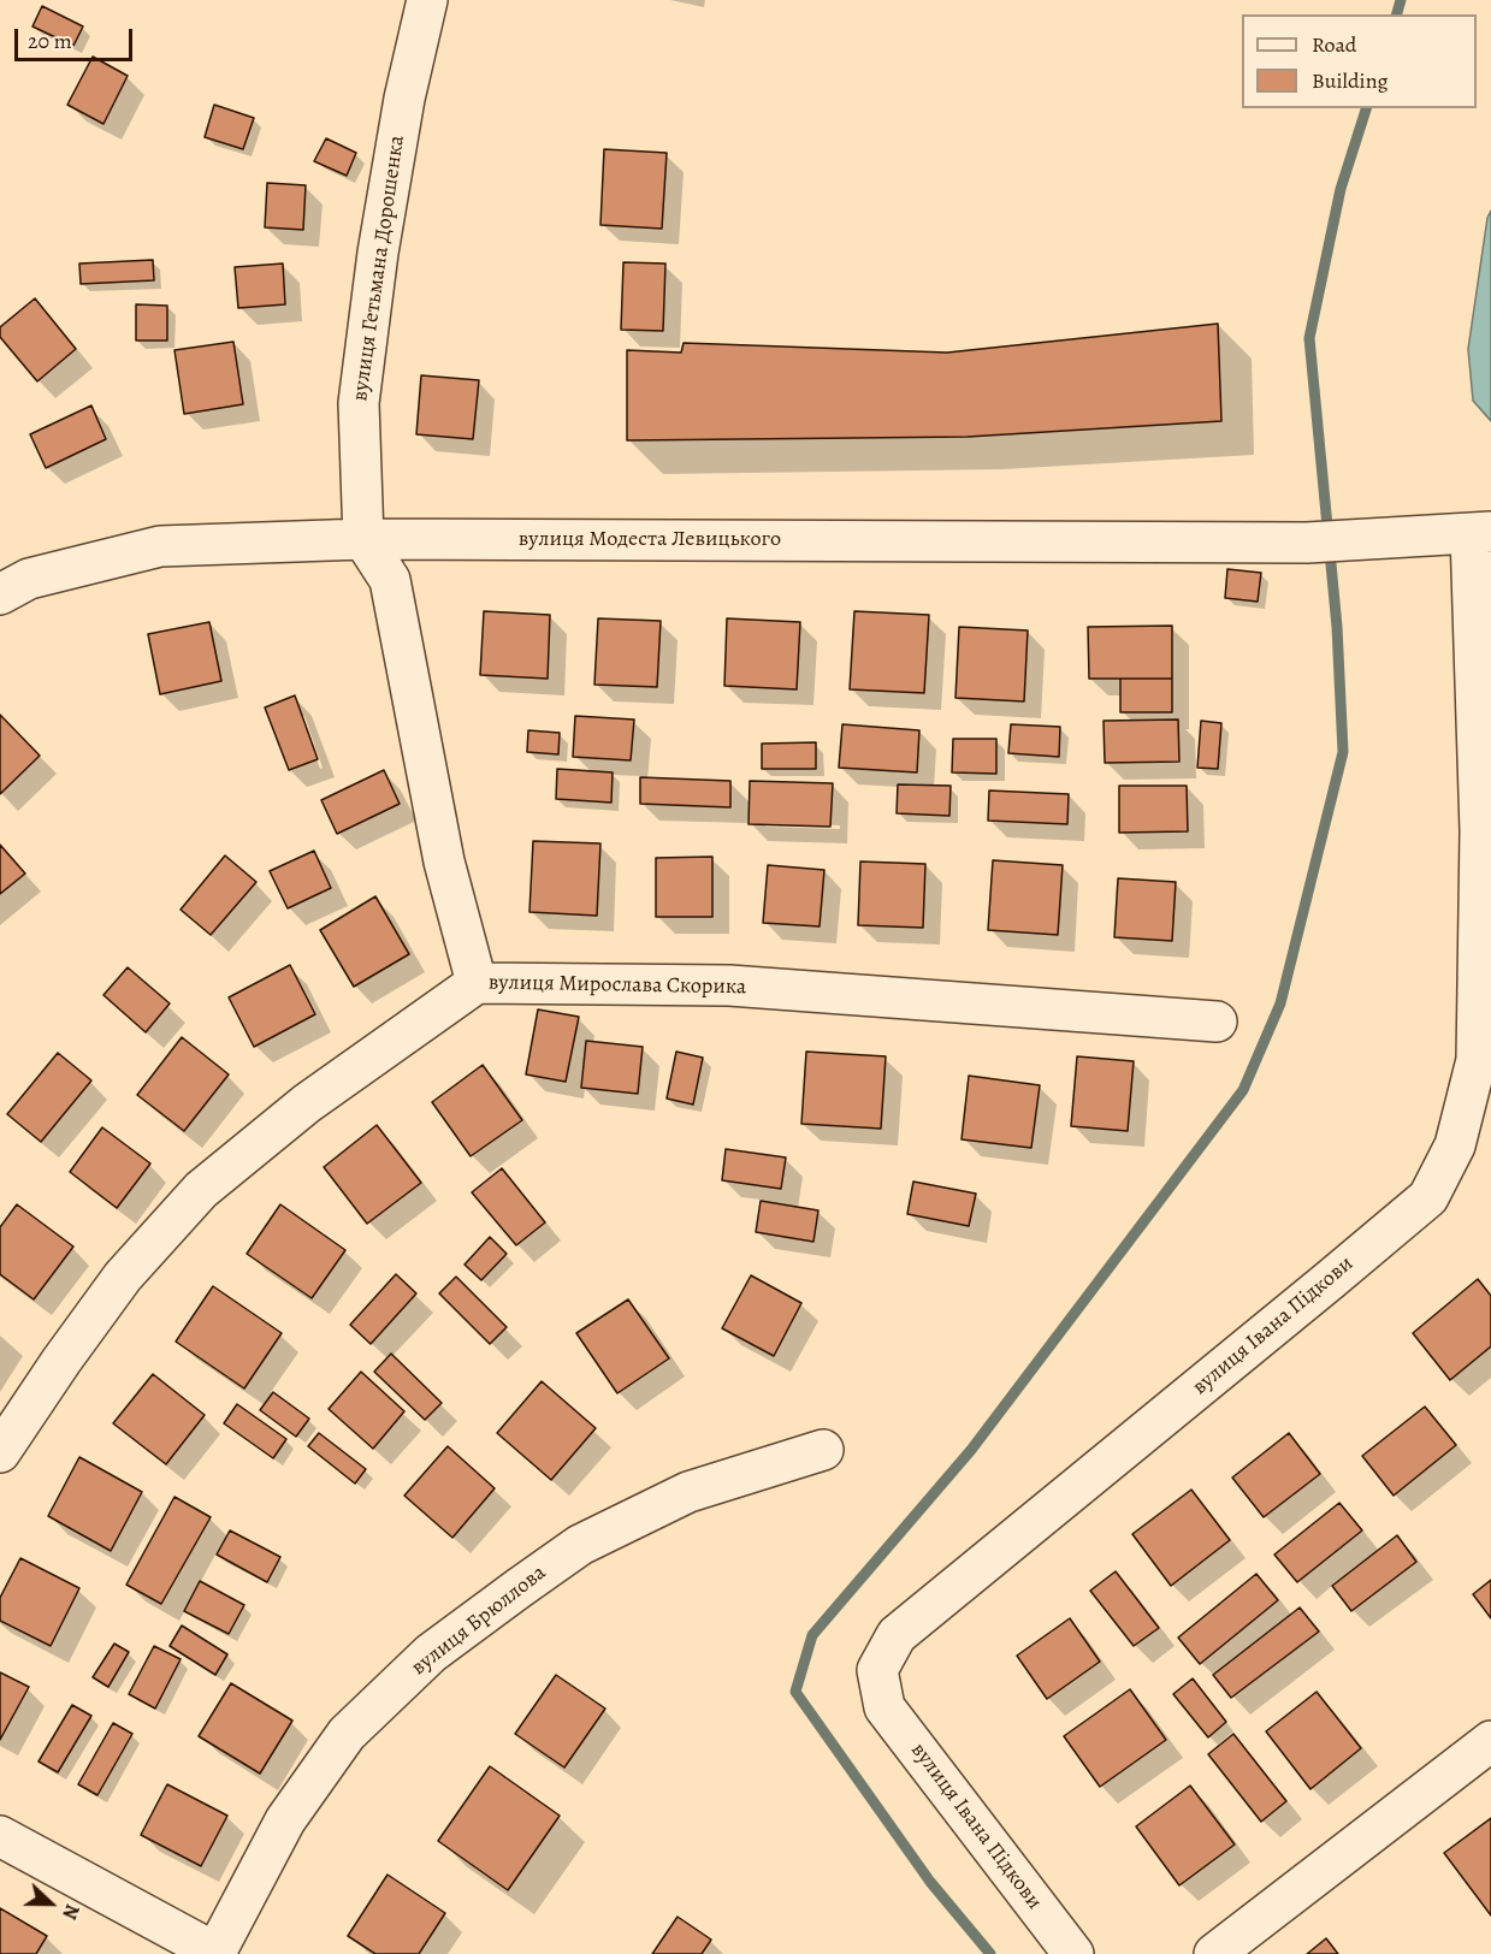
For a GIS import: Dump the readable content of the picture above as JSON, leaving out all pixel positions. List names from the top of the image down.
{
  "streets": {
    "street": [
      "вулиця Гетьмана Дорошенка",
      "вулиця Модеста Левицького",
      "вулиця Мирослава Скорика",
      "вулиця Івана Підкови",
      "вулиця Брюллова"
    ]
  },
  "crossings": [
    ["вулиця Гетьмана Дорошенка", "вулиця Модеста Левицького"],
    ["вулиця Модеста Левицького", "вулиця Івана Підкови"]
  ],
  "legend": ["Road", "Building"],
  "scale_bar": "20 m",
  "north": "right"
}
